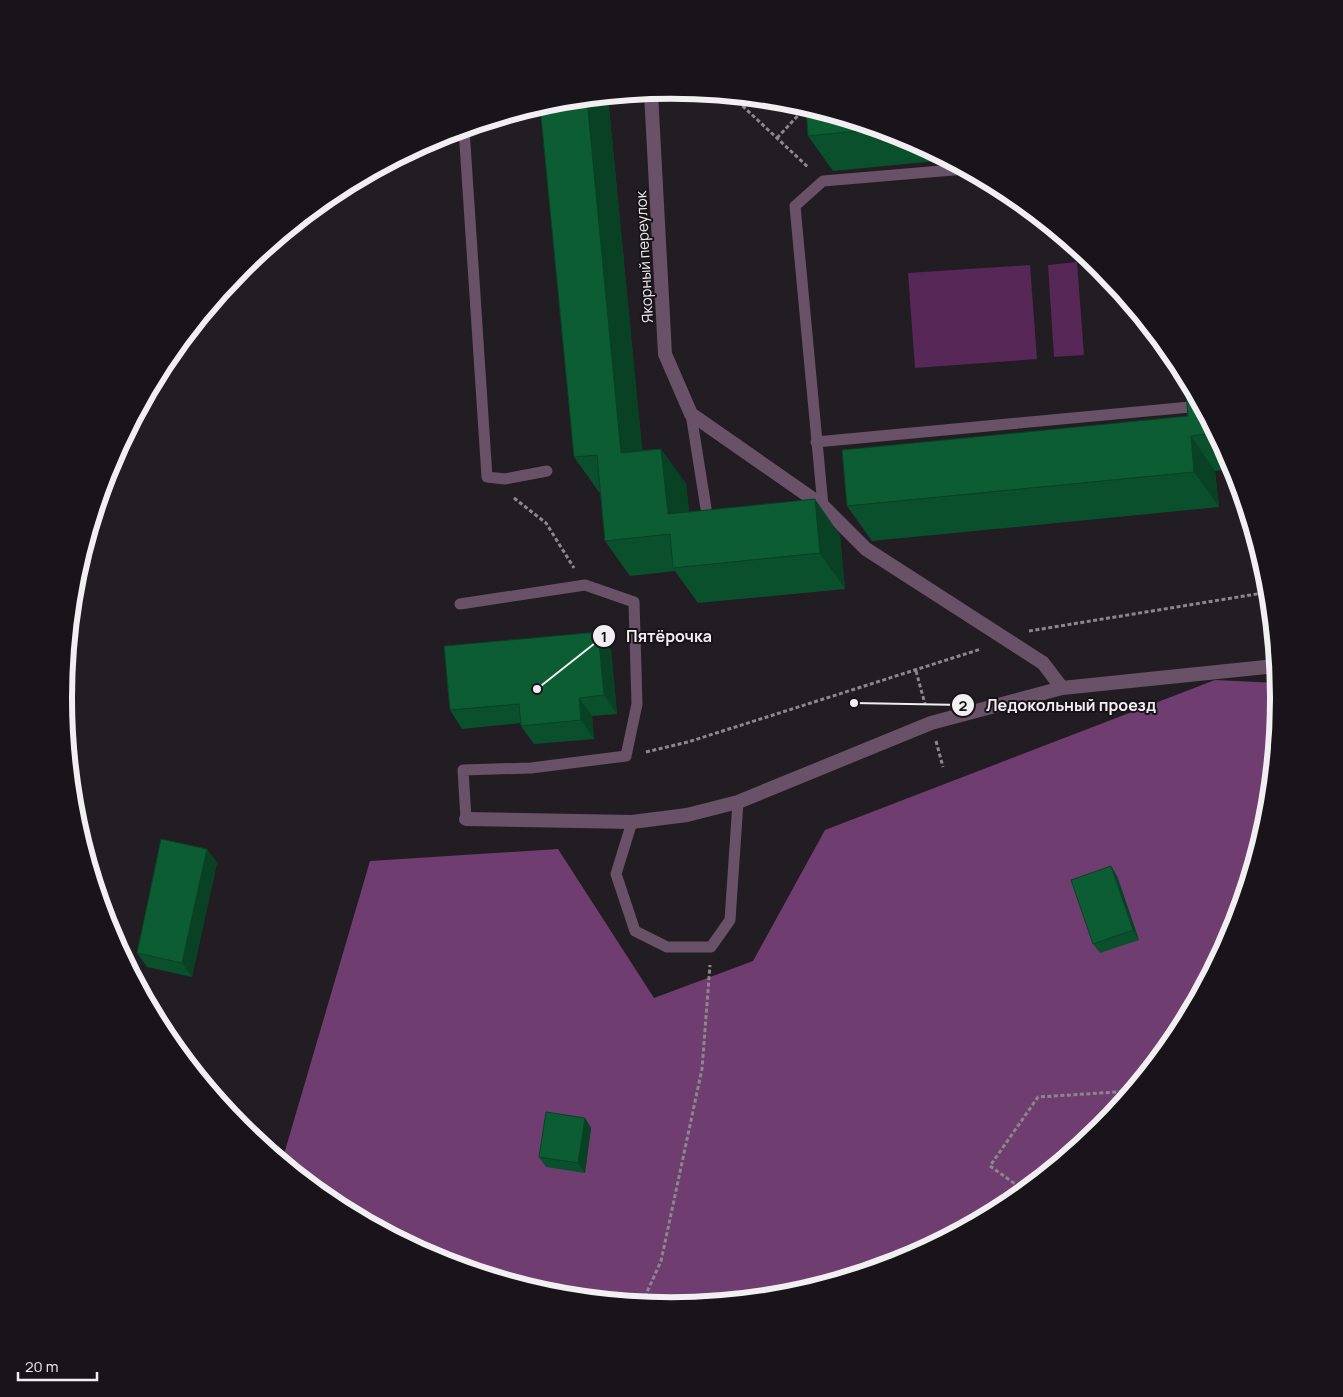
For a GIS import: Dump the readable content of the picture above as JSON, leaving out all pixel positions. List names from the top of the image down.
{
  "streets": {
    "street": ["Якорный переулок"]
  },
  "places": ["Пятёрочка", "Ледокольный проезд"],
  "scale_bar": "20 m"
}
